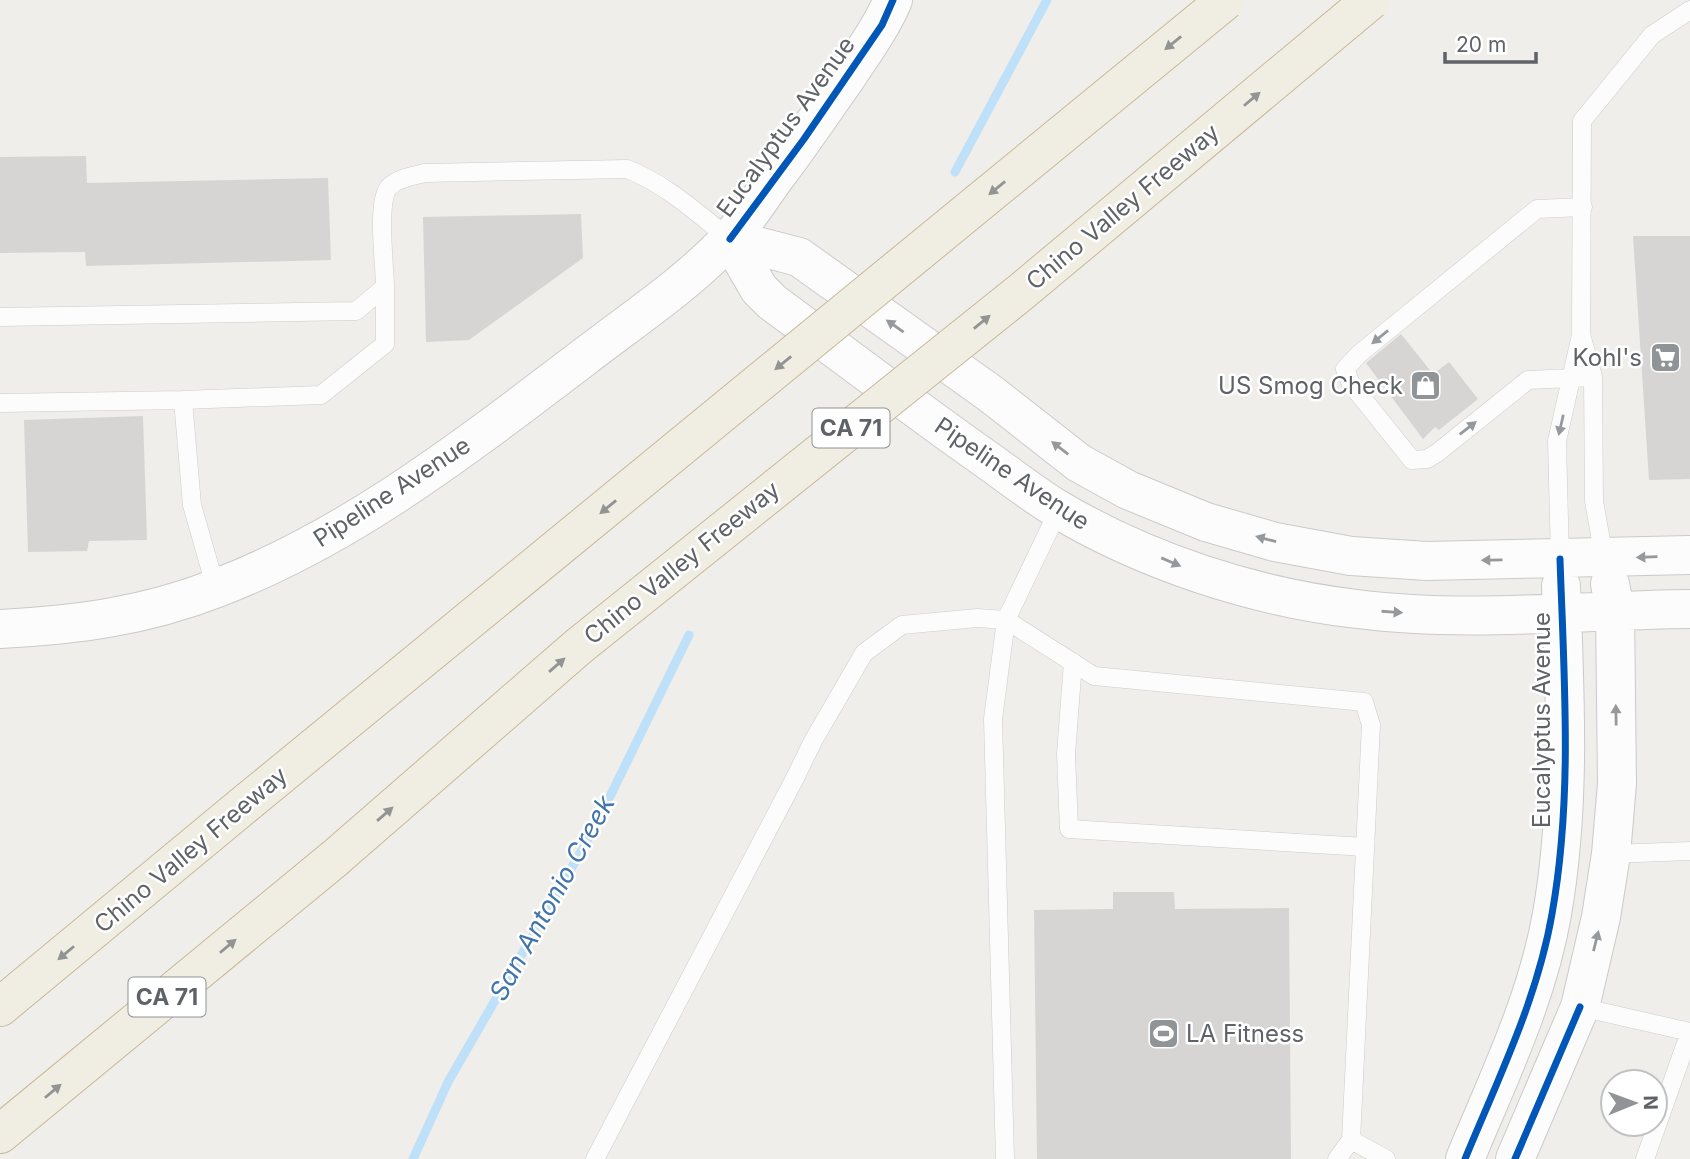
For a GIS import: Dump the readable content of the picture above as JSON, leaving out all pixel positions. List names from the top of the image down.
{
  "streets": {
    "highway": ["Chino Valley Freeway", "CA 71"],
    "main road": ["Eucalyptus Avenue", "Pipeline Avenue"]
  },
  "crossings": [
    ["Eucalyptus Avenue", "Pipeline Avenue"]
  ],
  "water": ["San Antonio Creek"],
  "places": {
    "supermarket": ["Kohl's"],
    "shop": ["US Smog Check"],
    "sports": ["LA Fitness"]
  },
  "scale_bar": "20 m",
  "north": "right"
}
